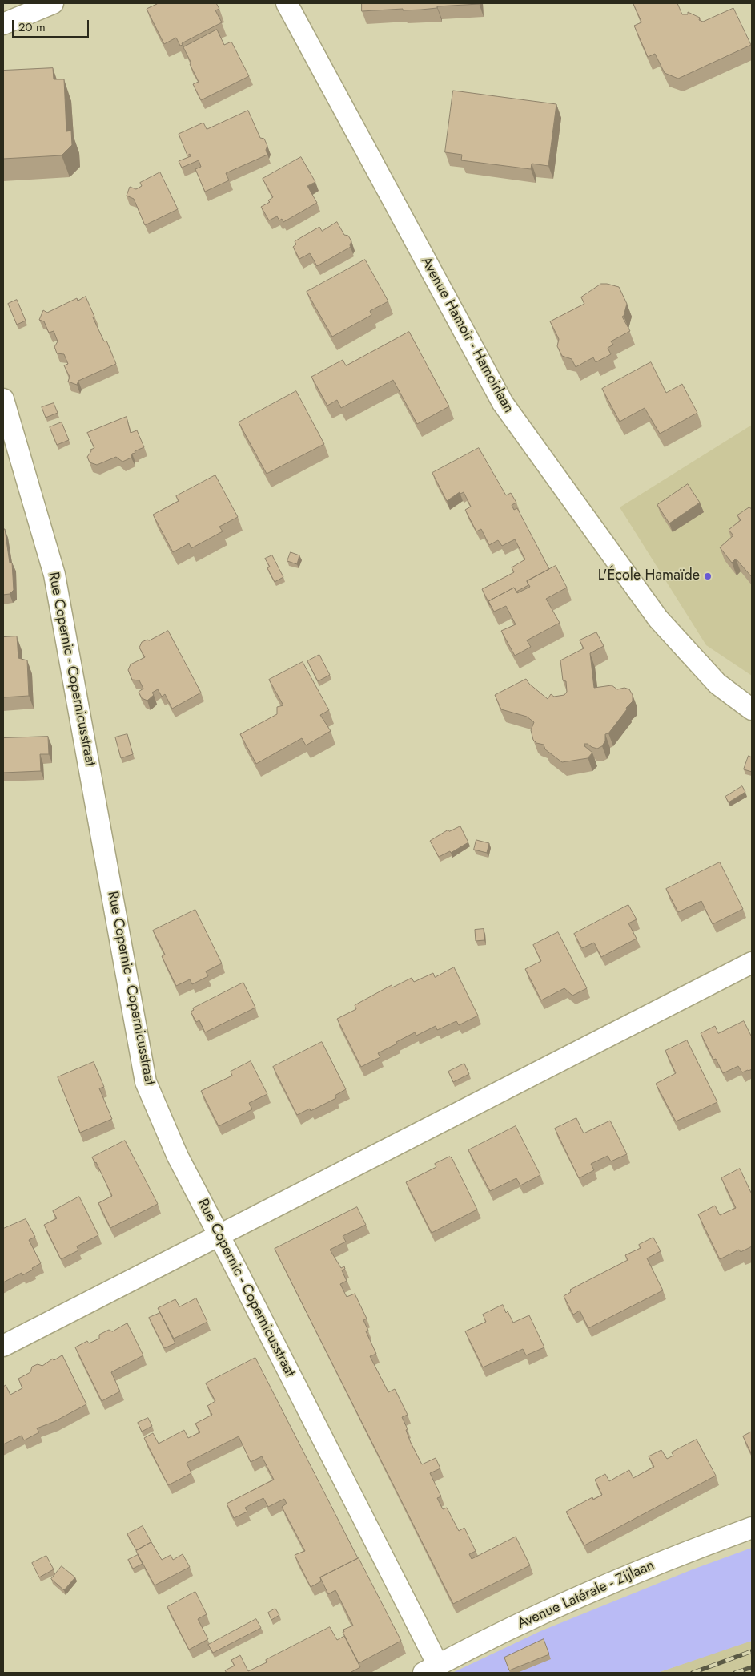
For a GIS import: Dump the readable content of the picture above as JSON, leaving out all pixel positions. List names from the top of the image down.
{
  "streets": {
    "street": ["Avenue Hamoir - Hamoirlaan", "Rue Copernic - Copernicusstraat", "Avenue Latérale - Zijlaan"]
  },
  "crossings": [
    ["Rue Copernic - Copernicusstraat", "Avenue Latérale - Zijlaan"]
  ],
  "places": ["L'École Hamaïde"],
  "scale_bar": "20 m"
}
